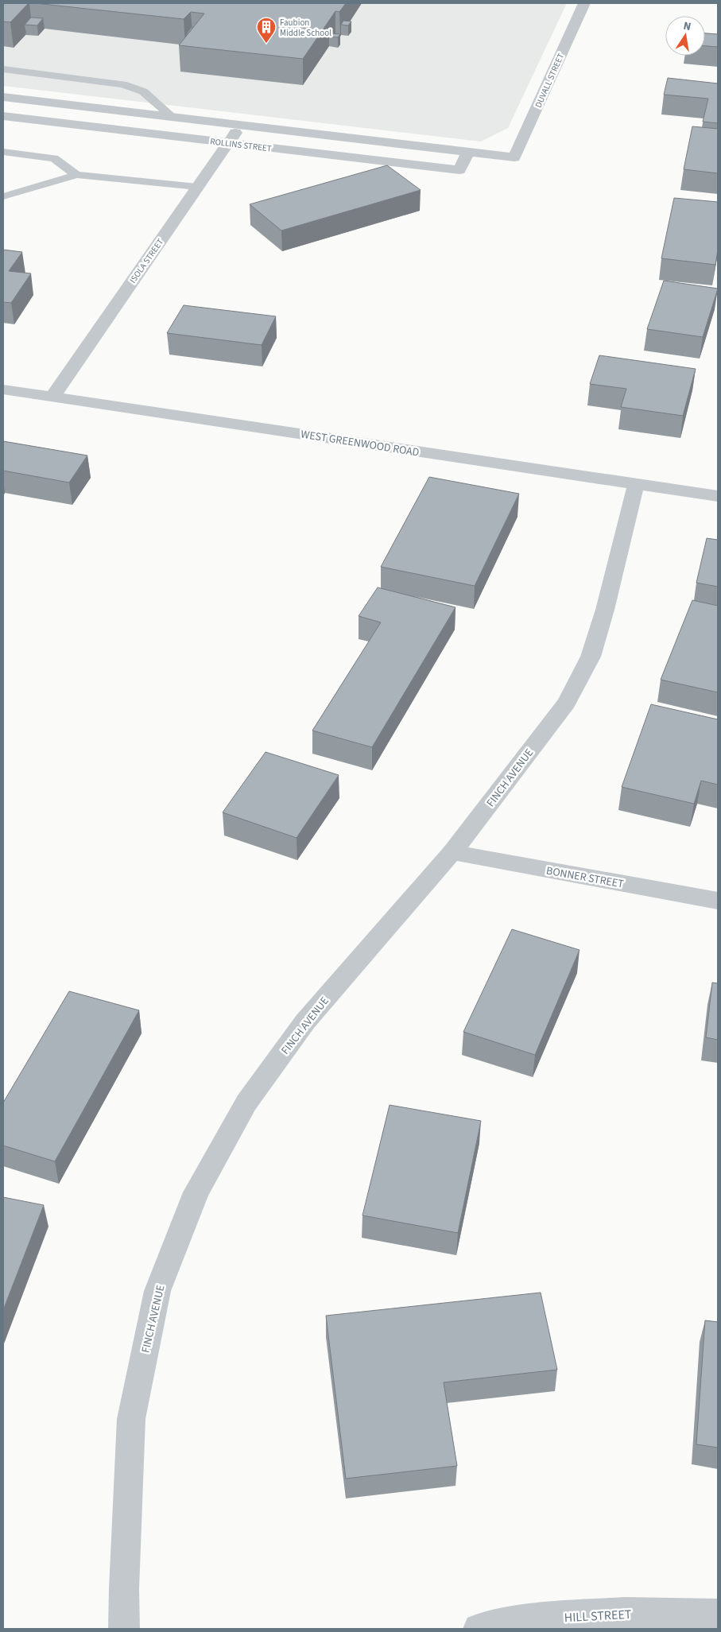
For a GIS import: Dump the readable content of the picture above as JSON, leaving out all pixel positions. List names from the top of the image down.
{
  "streets": {
    "street": [
      "DUVALL STREET",
      "ROLLINS STREET",
      "ISOLA STREET",
      "WEST GREENWOOD ROAD",
      "FINCH AVENUE",
      "BONNER STREET",
      "HILL STREET"
    ]
  },
  "crossings": [
    ["DUVALL STREET", "ROLLINS STREET"],
    ["ROLLINS STREET", "ISOLA STREET"],
    ["ISOLA STREET", "WEST GREENWOOD ROAD"],
    ["WEST GREENWOOD ROAD", "FINCH AVENUE"],
    ["FINCH AVENUE", "BONNER STREET"]
  ],
  "places": {
    "building": ["Faubion Middle School"]
  },
  "north": "top"
}
